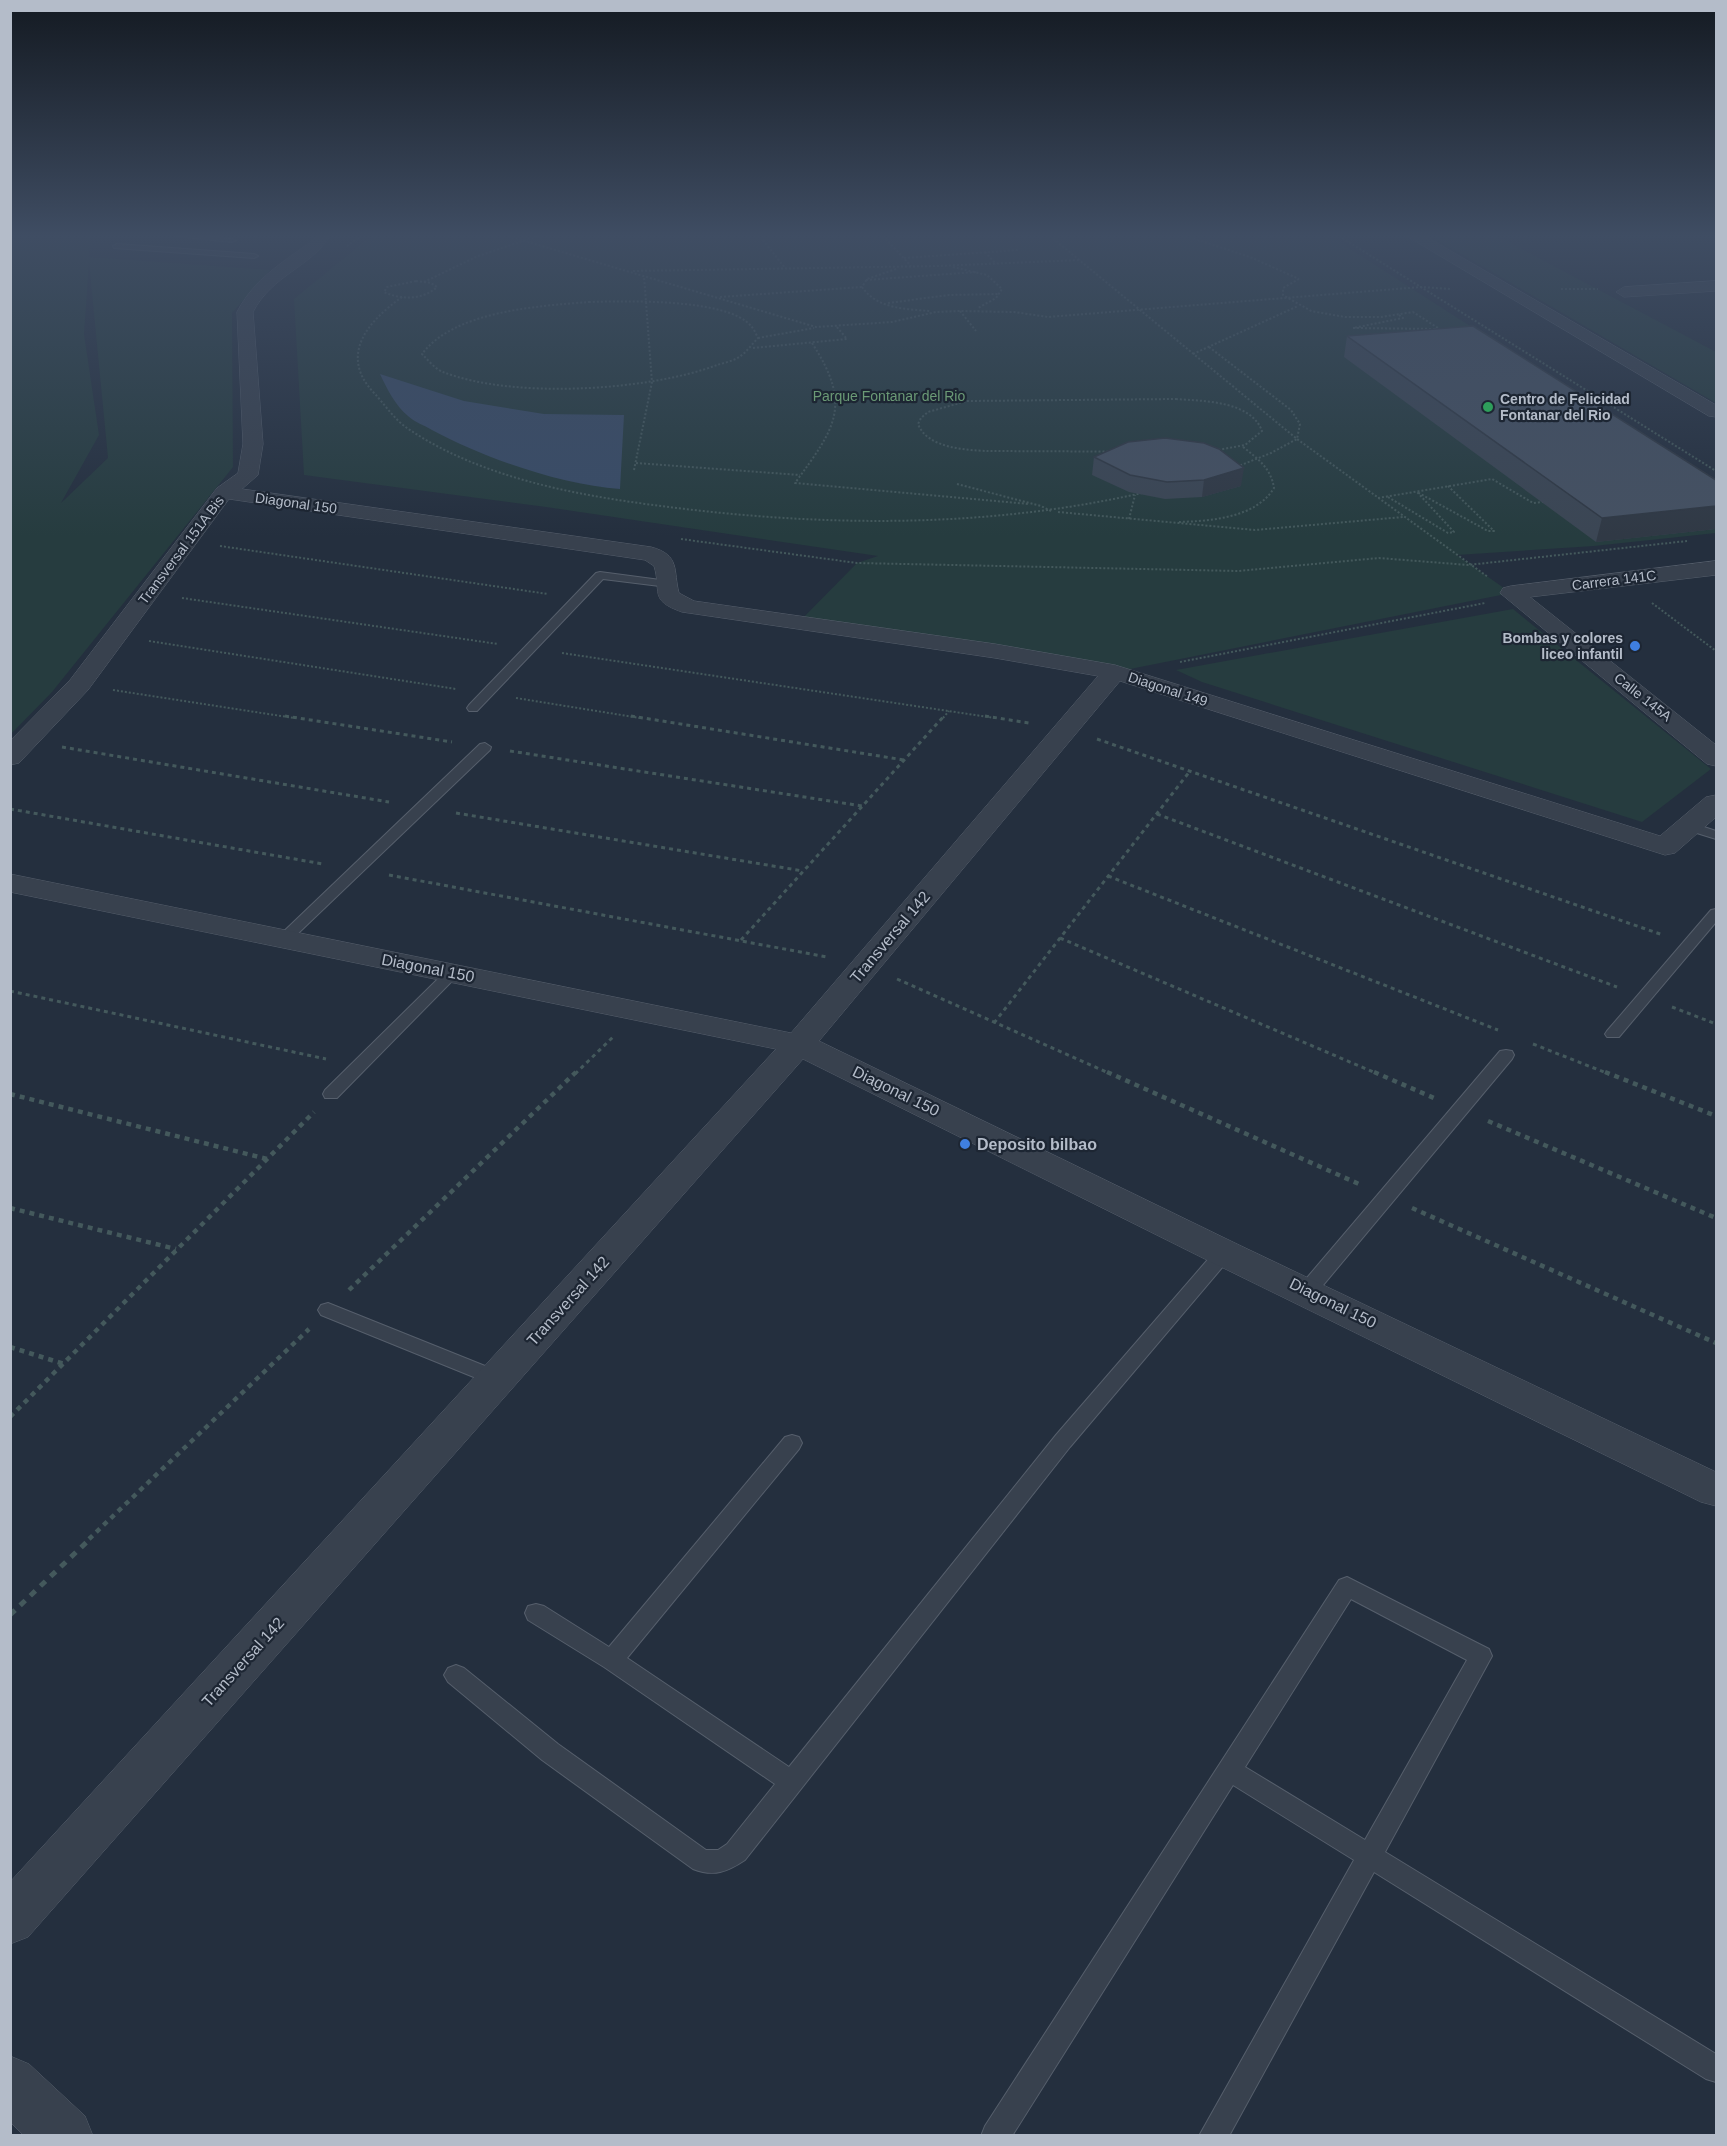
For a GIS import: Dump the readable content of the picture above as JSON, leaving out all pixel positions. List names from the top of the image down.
{
  "streets": {
    "street": [
      "Diagonal 150",
      "Transversal 151A Bis",
      "Carrera 141C",
      "Diagonal 149",
      "Calle 145A",
      "Transversal 142"
    ]
  },
  "crossings": [
    ["Diagonal 150", "Transversal 151A Bis"],
    ["Diagonal 150", "Diagonal 149"],
    ["Diagonal 150", "Transversal 142"],
    ["Carrera 141C", "Calle 145A"],
    ["Diagonal 149", "Transversal 142"]
  ],
  "parks": ["Parque Fontanar del Rio"],
  "places": ["Centro de Felicidad Fontanar del Rio", "Bombas y colores liceo infantil", "Deposito bilbao"]
}
